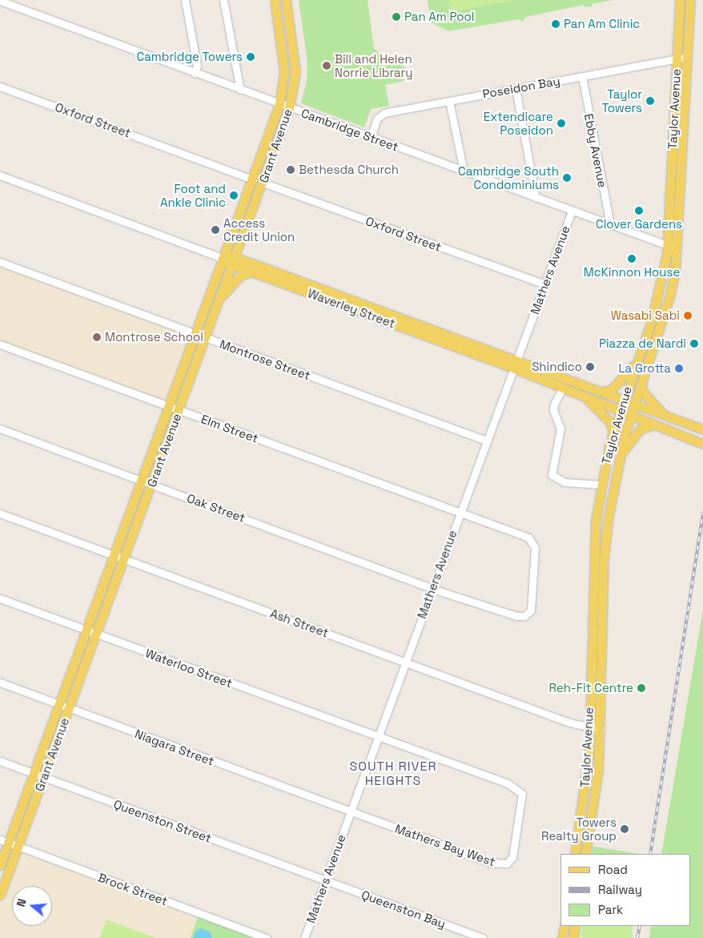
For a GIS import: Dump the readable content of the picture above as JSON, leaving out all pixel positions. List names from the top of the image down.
{
  "streets": {
    "main road": ["Taylor Avenue", "Grant Avenue", "Waverley Street"],
    "street": [
      "Poseidon Bay",
      "Oxford Street",
      "Cambridge Street",
      "Ebby Avenue",
      "Mathers Avenue",
      "Montrose Street",
      "Elm Street",
      "Oak Street",
      "Ash Street",
      "Waterloo Street",
      "Niagara Street",
      "Queenston Street",
      "Mathers Bay West",
      "Brock Street",
      "Queenston Bay"
    ]
  },
  "crossings": [
    ["Poseidon Bay", "Taylor Avenue"],
    ["Poseidon Bay", "Cambridge Street"],
    ["Poseidon Bay", "Ebby Avenue"],
    ["Taylor Avenue", "Cambridge Street"],
    ["Taylor Avenue", "Waverley Street"],
    ["Taylor Avenue", "Ash Street"],
    ["Oxford Street", "Grant Avenue"],
    ["Oxford Street", "Mathers Avenue"],
    ["Cambridge Street", "Grant Avenue"],
    ["Cambridge Street", "Ebby Avenue"],
    ["Cambridge Street", "Mathers Avenue"],
    ["Grant Avenue", "Waverley Street"],
    ["Grant Avenue", "Montrose Street"],
    ["Grant Avenue", "Elm Street"],
    ["Grant Avenue", "Oak Street"],
    ["Grant Avenue", "Ash Street"],
    ["Grant Avenue", "Waterloo Street"],
    ["Grant Avenue", "Niagara Street"],
    ["Grant Avenue", "Queenston Street"],
    ["Grant Avenue", "Brock Street"],
    ["Mathers Avenue", "Waverley Street"],
    ["Mathers Avenue", "Montrose Street"],
    ["Mathers Avenue", "Elm Street"],
    ["Mathers Avenue", "Oak Street"],
    ["Mathers Avenue", "Ash Street"],
    ["Mathers Avenue", "Waterloo Street"],
    ["Mathers Avenue", "Niagara Street"],
    ["Mathers Avenue", "Queenston Street"],
    ["Mathers Avenue", "Mathers Bay West"],
    ["Mathers Avenue", "Queenston Bay"],
    ["Elm Street", "Oak Street"],
    ["Waterloo Street", "Mathers Bay West"],
    ["Niagara Street", "Mathers Bay West"],
    ["Queenston Street", "Queenston Bay"]
  ],
  "districts": ["SOUTH RIVER HEIGHTS"],
  "places": [
    "Pan Am Pool",
    "Pan Am Clinic",
    "Cambridge Towers",
    "Bill and Helen Norrie Library",
    "Taylor Towers",
    "Extendicare Poseidon",
    "Bethesda Church",
    "Cambridge South Condominiums",
    "Foot and Ankle Clinic",
    "Clover Gardens",
    "Access Credit Union",
    "McKinnon House",
    "Wasabi Sabi",
    "Montrose School",
    "Piazza de Nardi",
    "Shindico",
    "La Grotta",
    "Reh-Fit Centre",
    "Towers Realty Group"
  ],
  "legend": ["Road", "Railway", "Park"],
  "north": "left"
}
